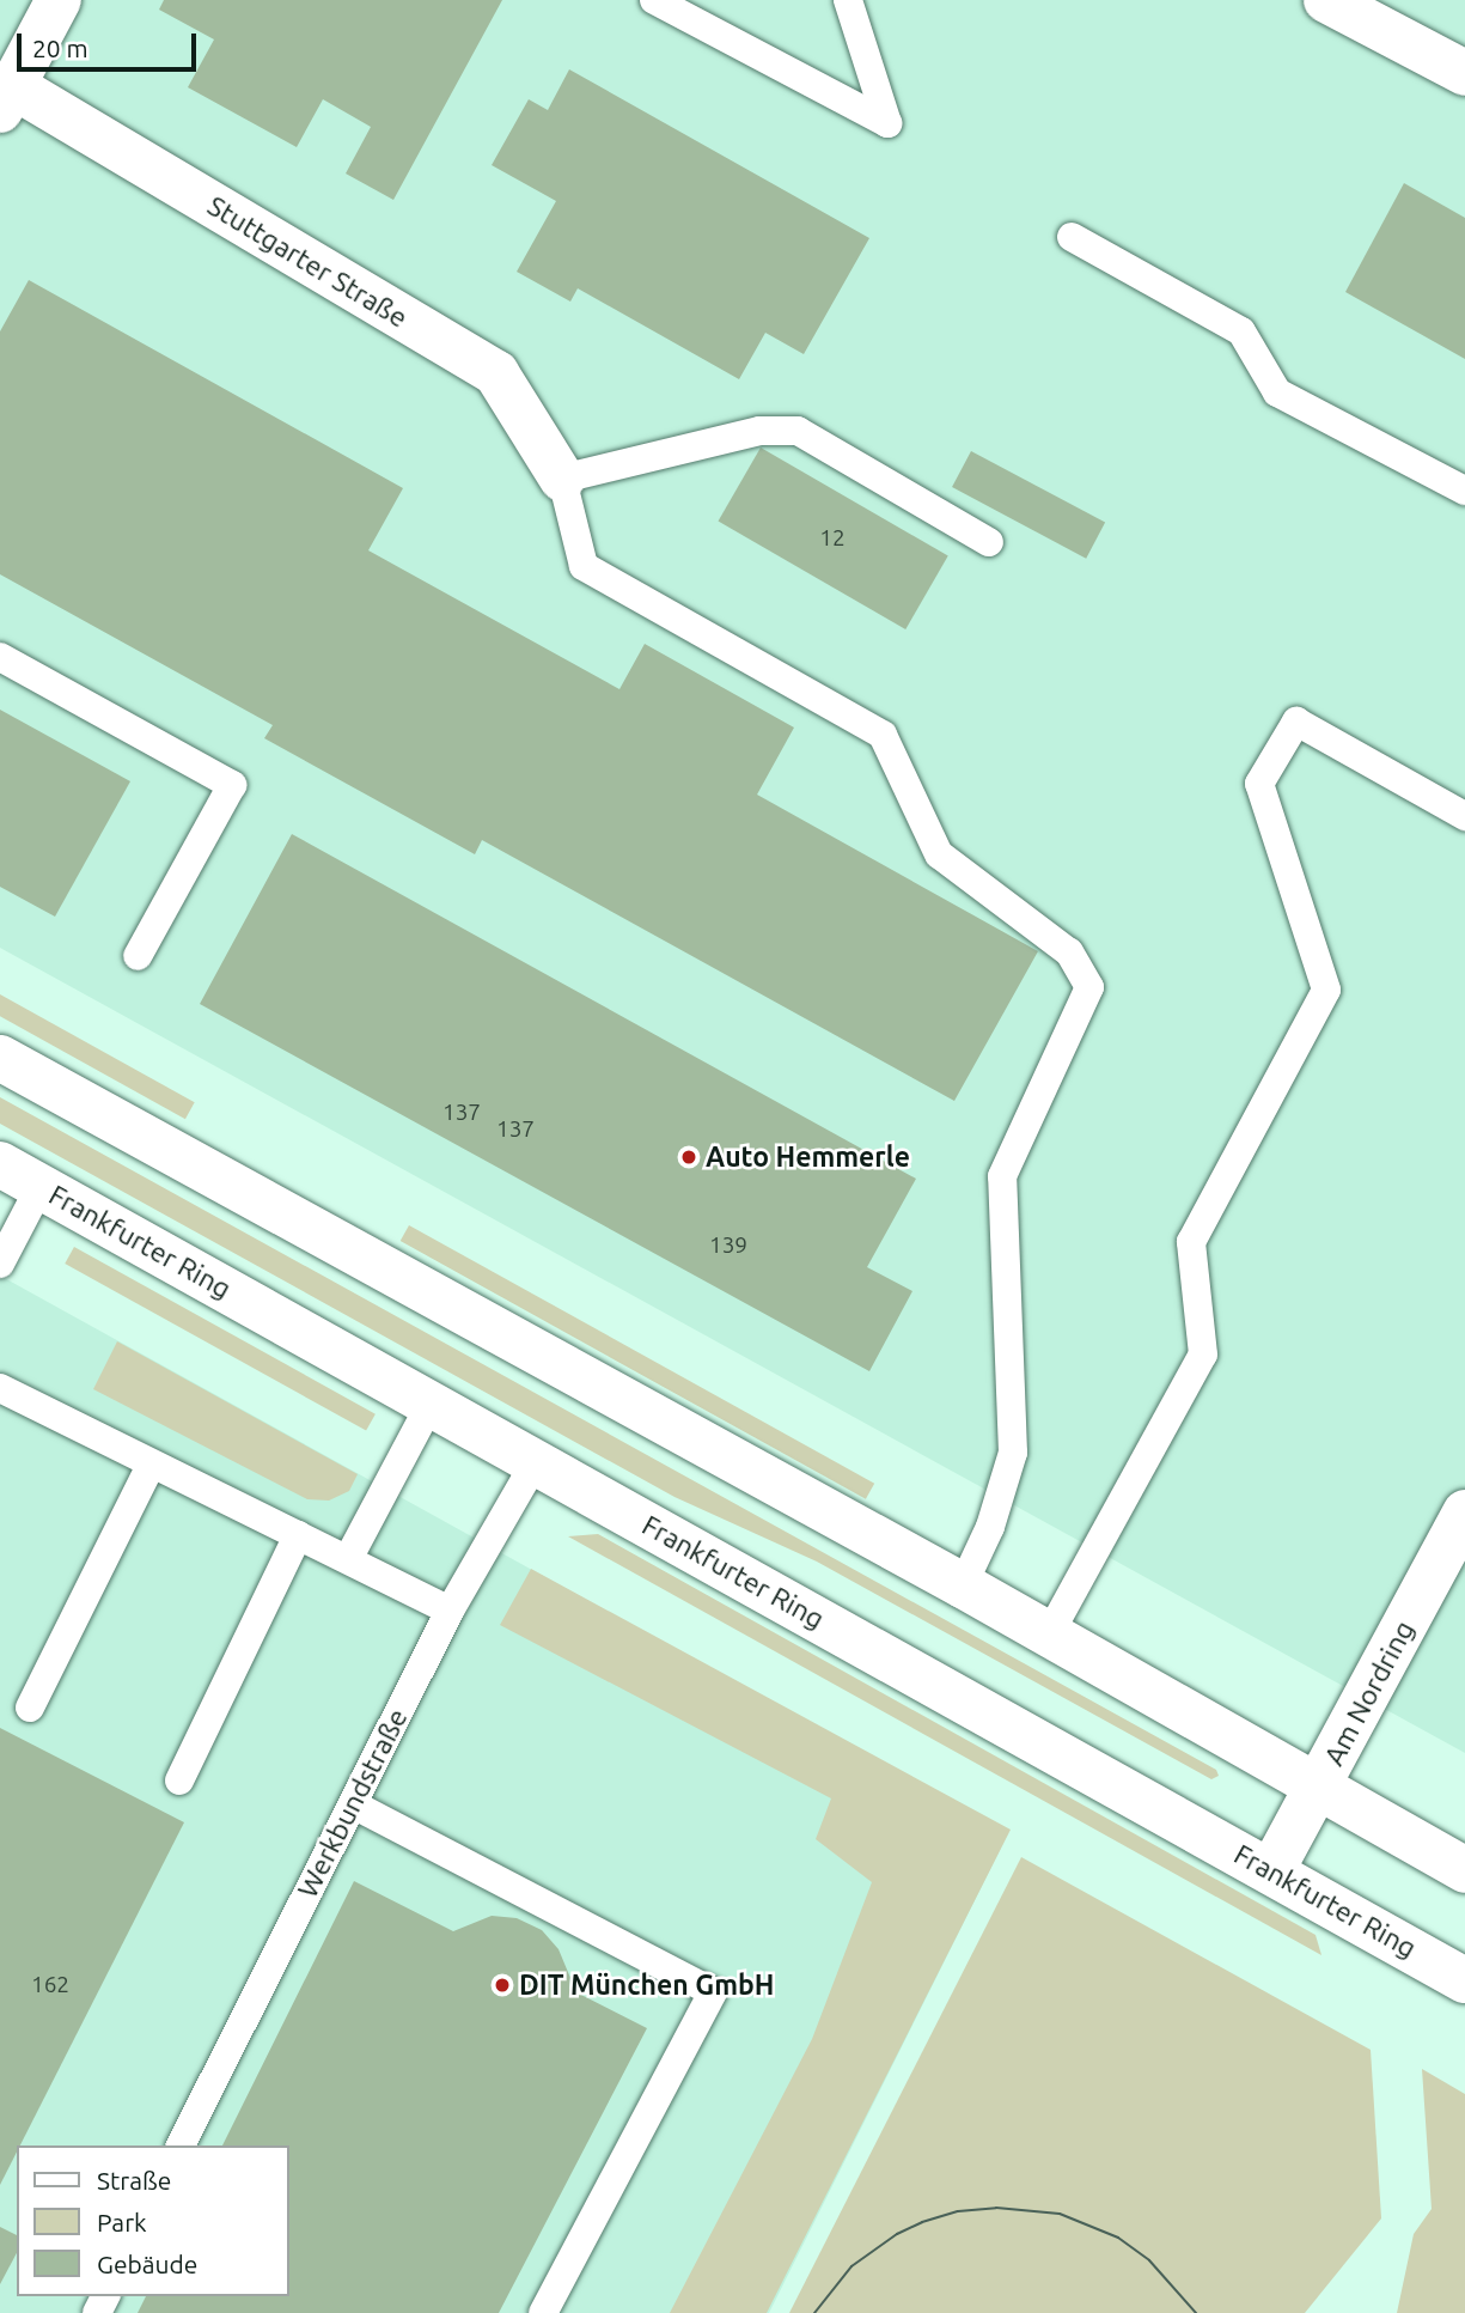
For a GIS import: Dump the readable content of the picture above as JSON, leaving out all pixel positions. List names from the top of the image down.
{
  "streets": {
    "main road": ["Stuttgarter Straße", "Frankfurter Ring", "Am Nordring"],
    "lane": ["Werkbundstraße"]
  },
  "crossings": [
    ["Frankfurter Ring", "Am Nordring"],
    ["Frankfurter Ring", "Werkbundstraße"]
  ],
  "places": ["Auto Hemmerle", "DIT München GmbH"],
  "house_numbers": [
    "12",
    "137",
    "137",
    "139",
    "162"
  ],
  "legend": ["Straße", "Park", "Gebäude"],
  "scale_bar": "20 m"
}
